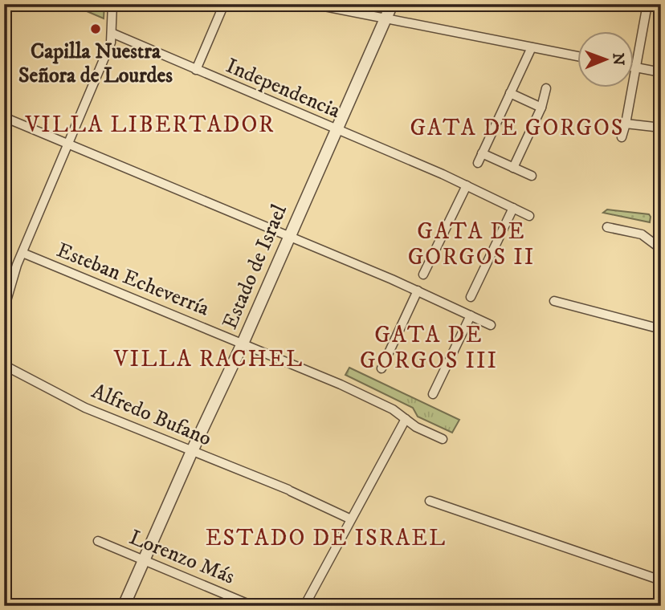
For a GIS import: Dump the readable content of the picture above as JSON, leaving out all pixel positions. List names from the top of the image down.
{
  "streets": {
    "street": [
      "Independencia",
      "Estado de Israel",
      "Esteban Echeverría",
      "Alfredo Bufano",
      "Lorenzo Más"
    ]
  },
  "crossings": [
    ["Independencia", "Estado de Israel"],
    ["Estado de Israel", "Esteban Echeverría"],
    ["Estado de Israel", "Alfredo Bufano"],
    ["Estado de Israel", "Lorenzo Más"]
  ],
  "districts": [
    "VILLA LIBERTADOR",
    "GATA DE GORGOS",
    "GATA DE GORGOS II",
    "GATA DE GORGOS III",
    "VILLA RACHEL",
    "ESTADO DE ISRAEL"
  ],
  "places": ["Capilla Nuestra Señora de Lourdes"],
  "north": "right"
}
